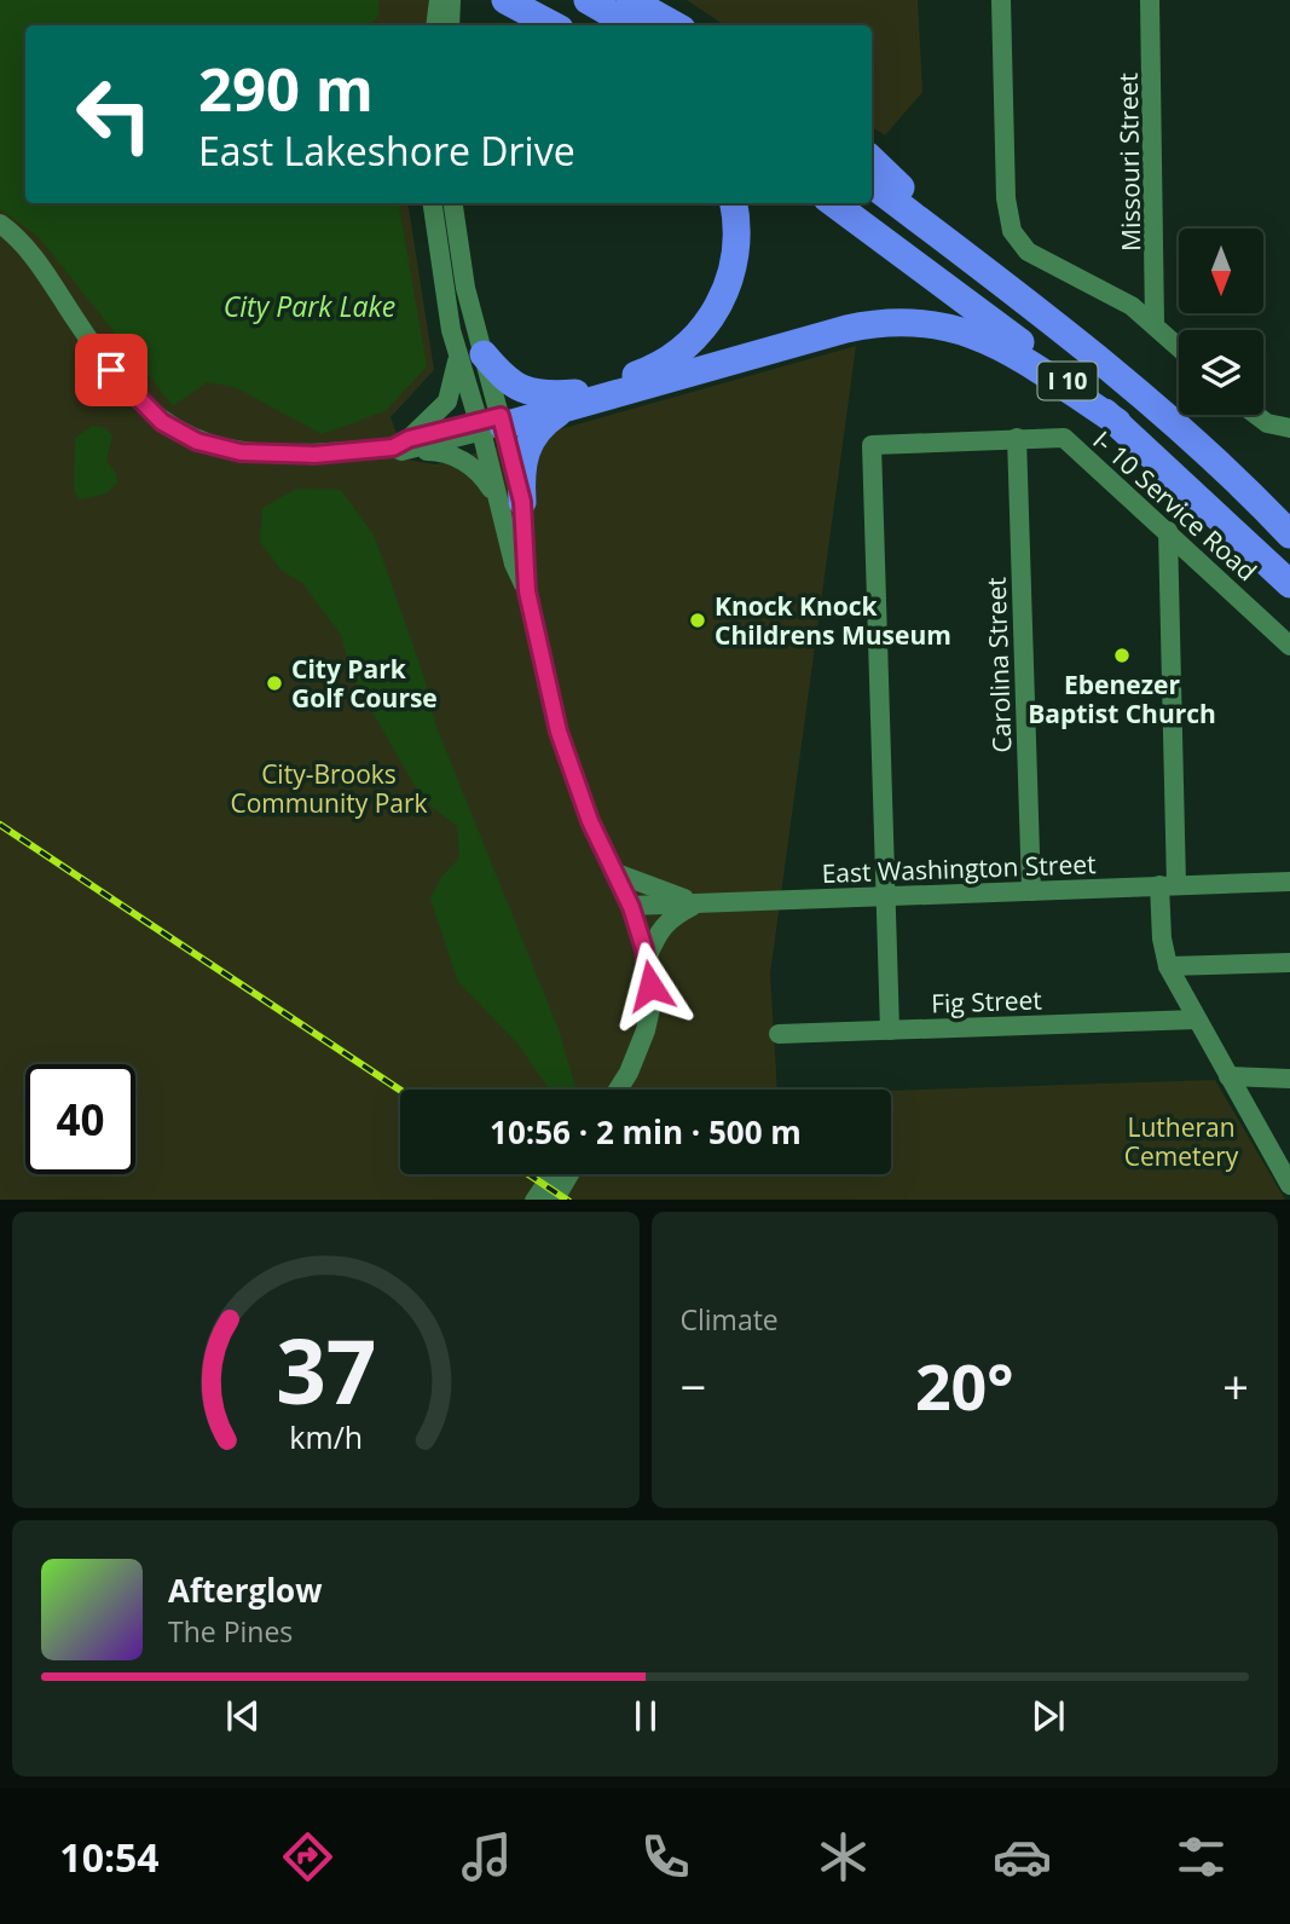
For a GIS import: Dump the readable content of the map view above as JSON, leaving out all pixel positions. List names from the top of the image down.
{
  "streets": {
    "highway": ["I 10"],
    "street": [
      "Missouri Street",
      "I- 10 Service Road",
      "Carolina Street",
      "East Washington Street",
      "Fig Street"
    ]
  },
  "crossings": [
    ["I- 10 Service Road", "Carolina Street"],
    ["Carolina Street", "East Washington Street"]
  ],
  "water": ["City Park Lake"],
  "parks": ["City-Brooks Community Park", "Lutheran Cemetery"],
  "places": ["Knock Knock Childrens Museum", "Ebenezer Baptist Church", "City Park Golf Course"],
  "north": "bottom",
  "page": {
    "turn": ["290 m", "East Lakeshore Drive"],
    "limit": "40",
    "trip": "10:56 · 2 min · 500 m",
    "tile": "Climate",
    "heat": ["−", "20°", "+"],
    "song": ["Afterglow", "The Pines"],
    "tabs": "10:54",
    "gauge": ["37", "km/h"]
  }
}
